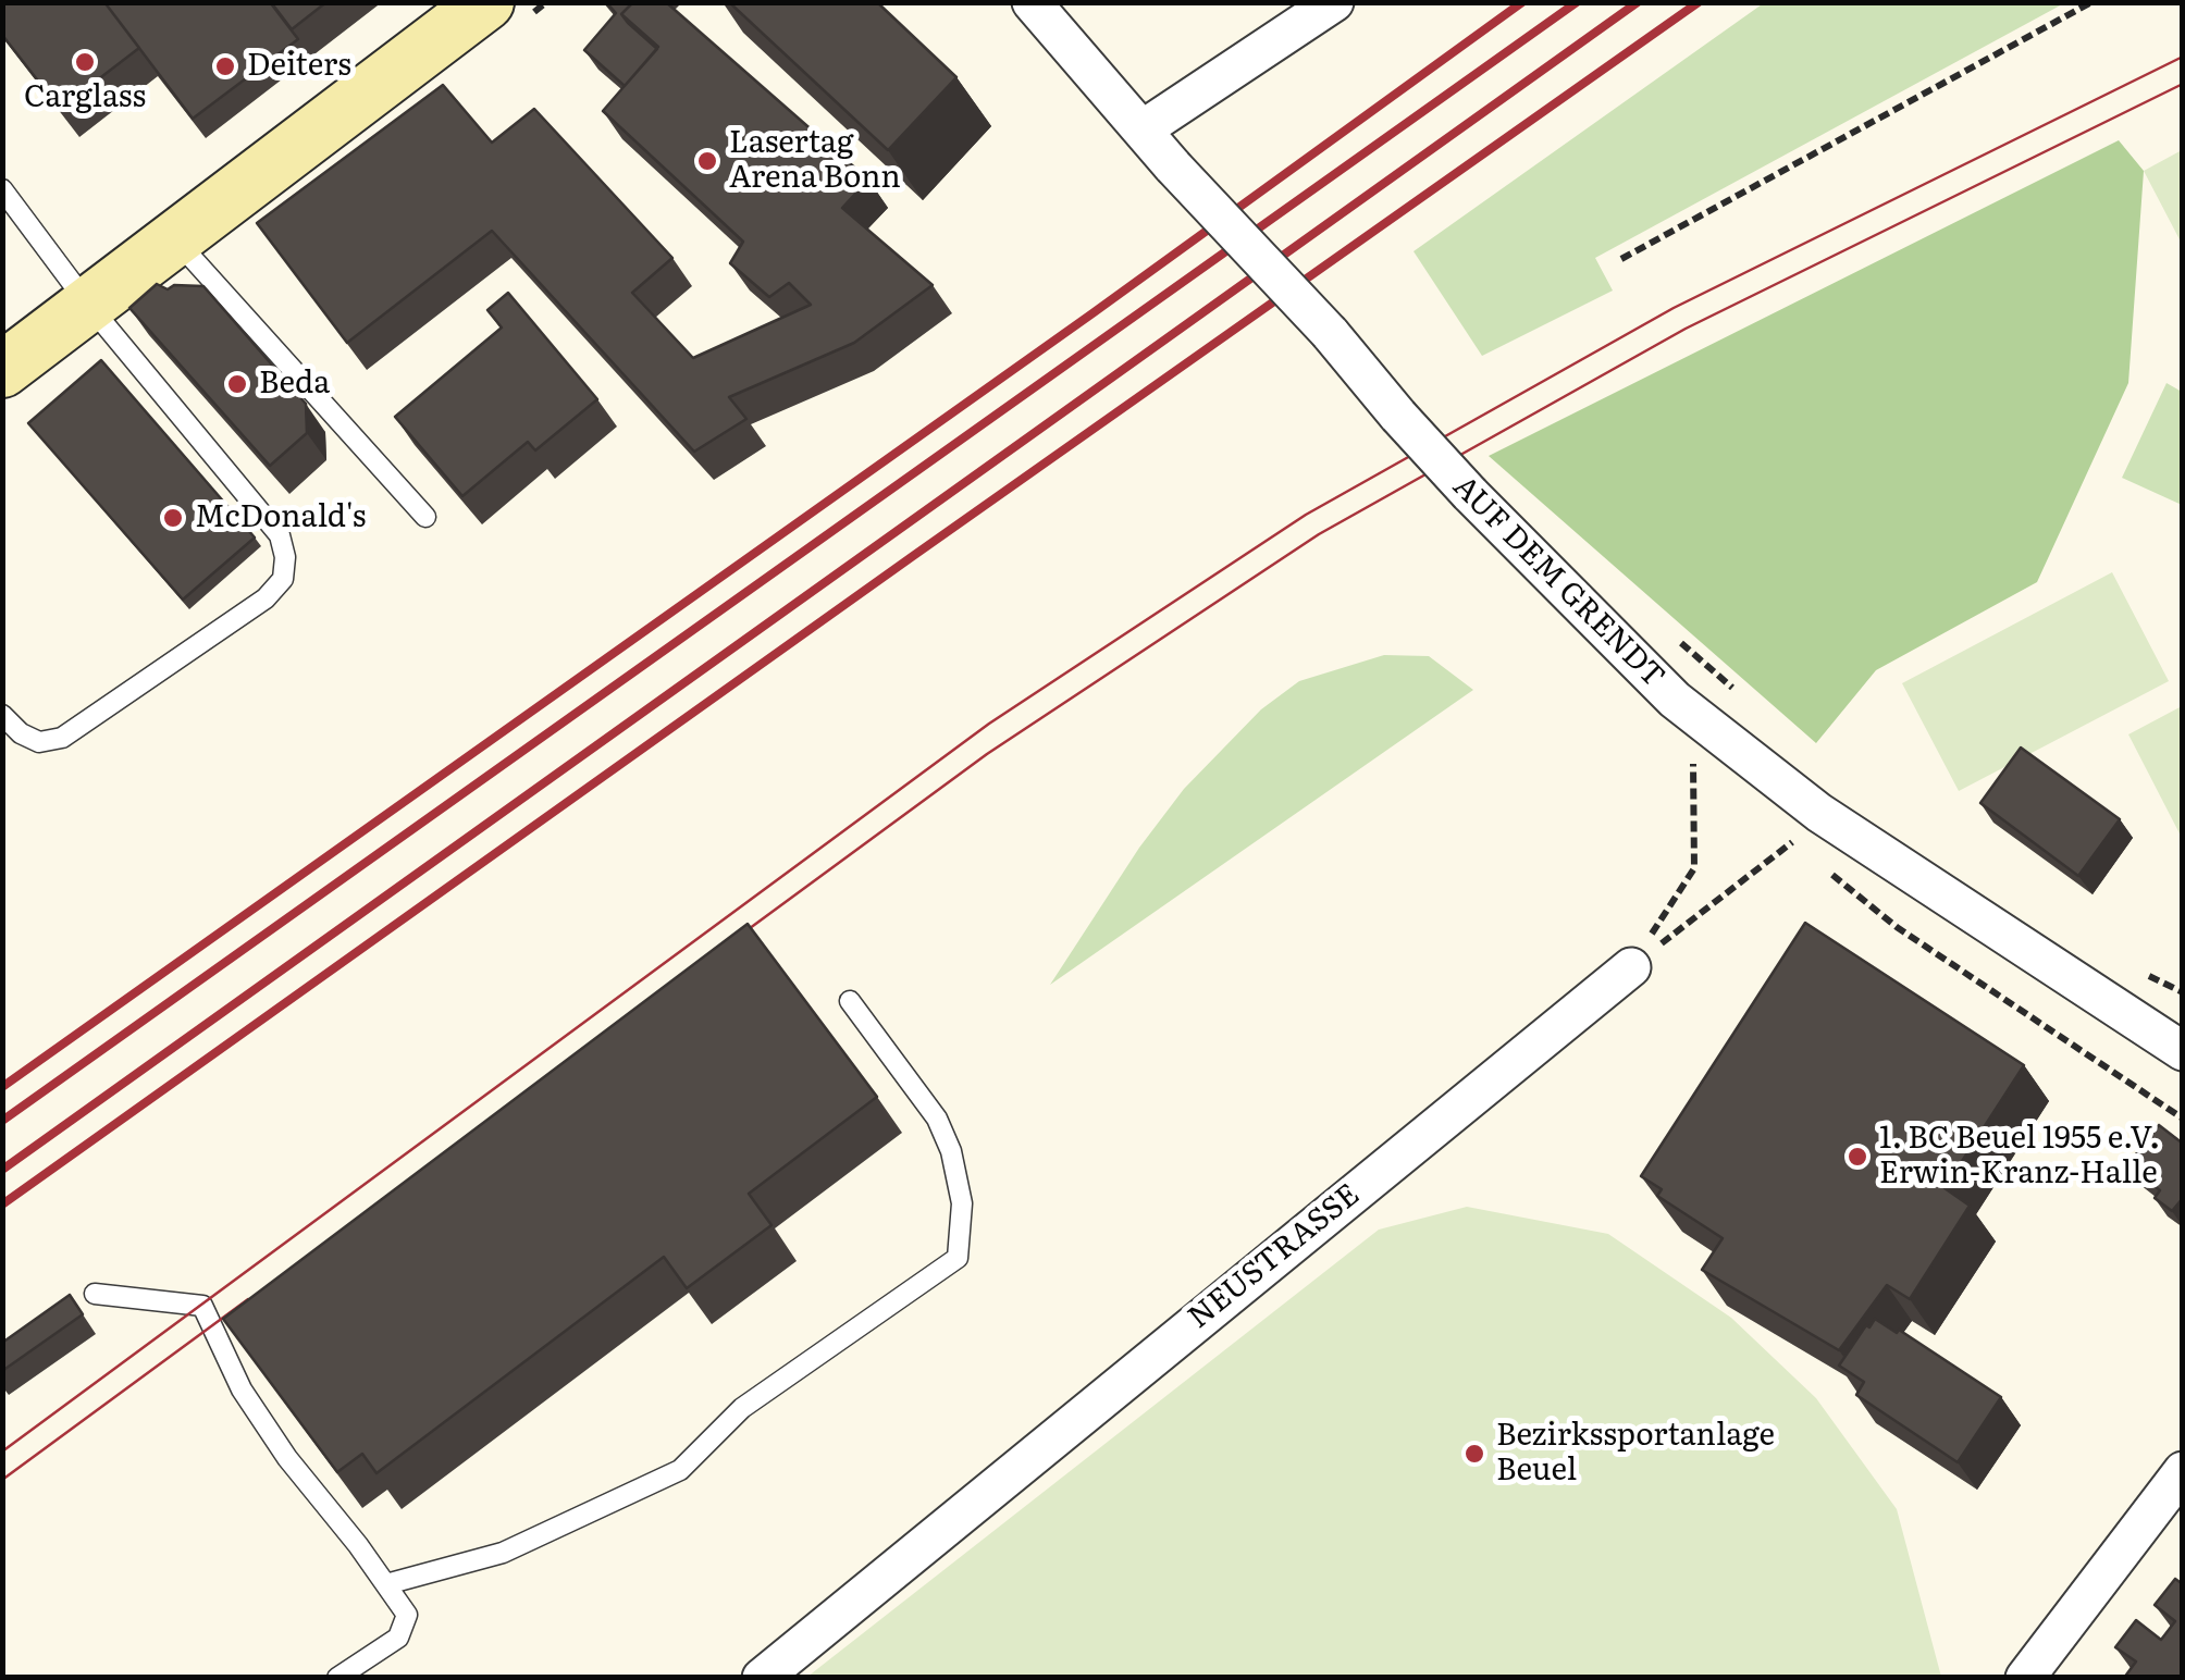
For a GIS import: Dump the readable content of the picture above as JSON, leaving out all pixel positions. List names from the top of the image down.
{
  "streets": {
    "street": ["AUF DEM GRENDT", "NEUSTRASSE"]
  },
  "places": [
    "Carglass",
    "Deiters",
    "Lasertag Arena Bonn",
    "Beda",
    "McDonald's",
    "1. BC Beuel 1955 e.V. Erwin-Kranz-Halle",
    "Bezirkssportanlage Beuel"
  ]
}
